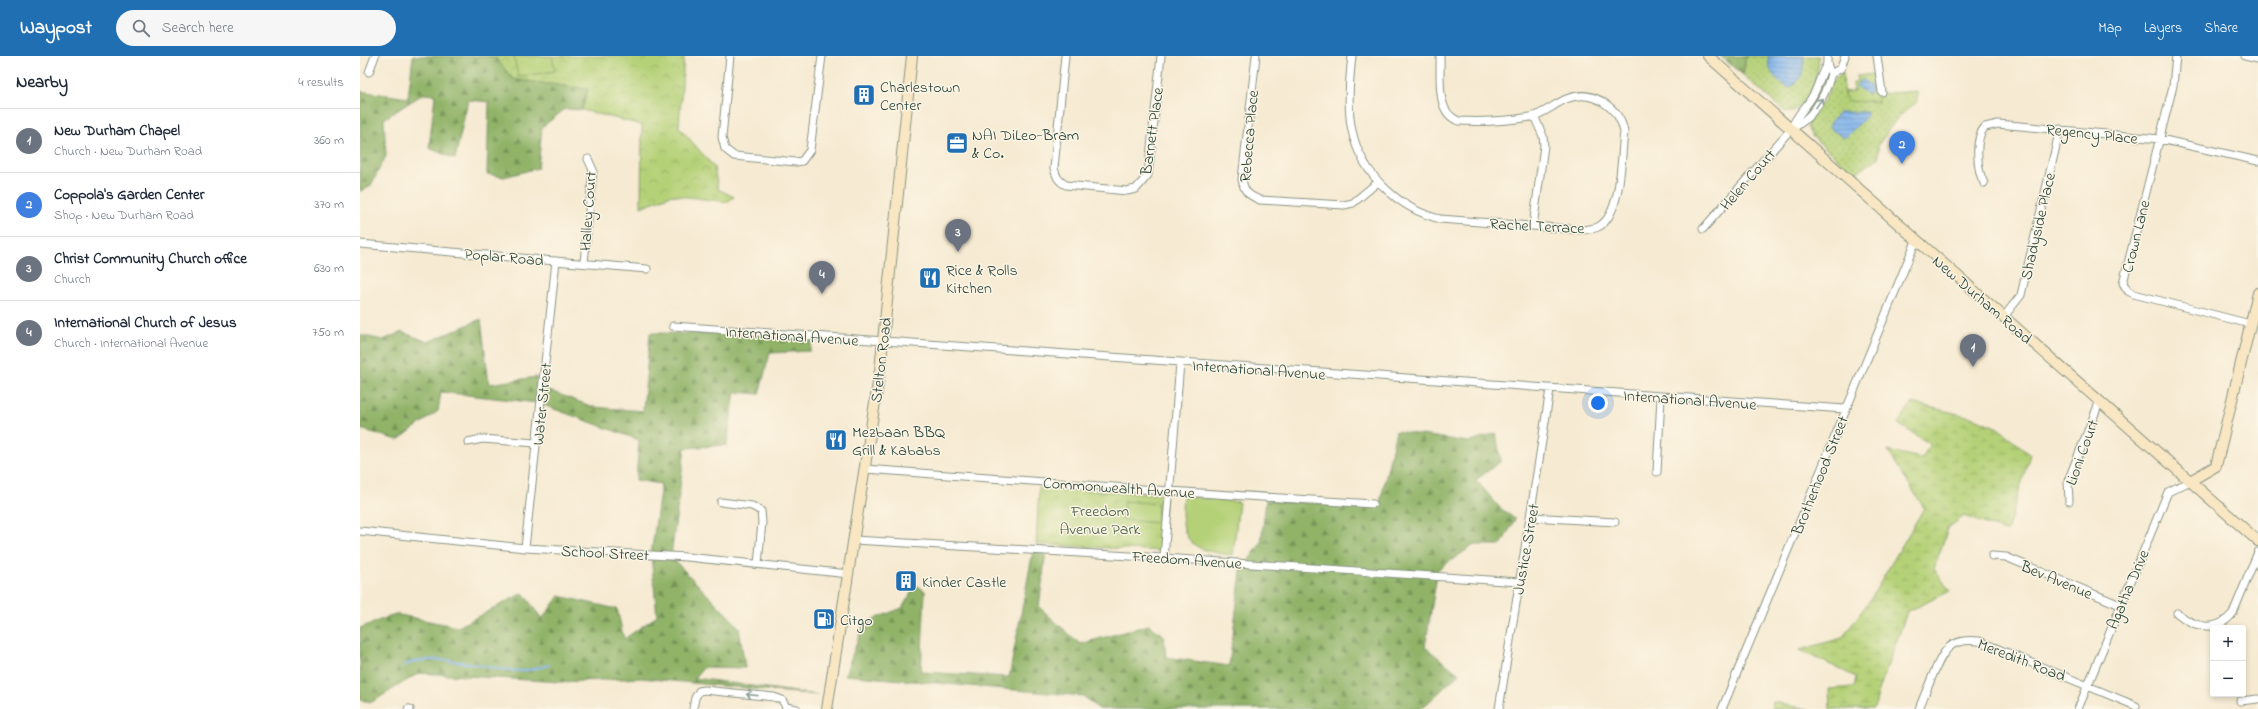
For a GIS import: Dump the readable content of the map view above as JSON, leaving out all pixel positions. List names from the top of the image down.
{
  "streets": {
    "main road": ["New Durham Road", "Stelton Road"],
    "street": [
      "Barnett Place",
      "Regency Place",
      "Rebecca Place",
      "Helen Court",
      "Halley Court",
      "Rachel Terrace",
      "Shadyside Place",
      "Crown Lane",
      "Poplar Road",
      "International Avenue",
      "Water Street",
      "Lioni Court",
      "Brotherhood Street",
      "Commonwealth Avenue",
      "Justice Street",
      "School Street",
      "Freedom Avenue",
      "Bev Avenue",
      "Agatha Drive",
      "Meredith Road"
    ]
  },
  "crossings": [
    ["Regency Place", "Shadyside Place"],
    ["Regency Place", "Crown Lane"],
    ["Rebecca Place", "Rachel Terrace"],
    ["Helen Court", "New Durham Road"],
    ["Halley Court", "Poplar Road"],
    ["Shadyside Place", "New Durham Road"],
    ["Poplar Road", "Water Street"],
    ["New Durham Road", "Lioni Court"],
    ["New Durham Road", "Brotherhood Street"],
    ["New Durham Road", "Agatha Drive"],
    ["International Avenue", "Stelton Road"],
    ["International Avenue", "Brotherhood Street"],
    ["International Avenue", "Justice Street"],
    ["Stelton Road", "Commonwealth Avenue"],
    ["Stelton Road", "School Street"],
    ["Stelton Road", "Freedom Avenue"],
    ["Water Street", "School Street"],
    ["Justice Street", "Freedom Avenue"],
    ["Bev Avenue", "Agatha Drive"],
    ["Agatha Drive", "Meredith Road"]
  ],
  "parks": ["Freedom Avenue Park"],
  "places": {
    "building": ["Charlestown Center", "Kinder Castle"],
    "office": ["NAI DiLeo-Bram & Co."],
    "restaurant": ["Rice & Rolls Kitchen", "Mezbaan BBQ Grill & Kababs"],
    "fuel station": ["Citgo"]
  },
  "page": {
    "header": "Waypost",
    "search": "Search here",
    "nav": ["Map", "Layers", "Share"],
    "heading": ["Nearby", "4 results"],
    "list": [
      {
        "mark": "1",
        "name": "New Durham Chapel",
        "note": "Church · New Durham Road",
        "value": "360 m"
      },
      {
        "mark": "2",
        "name": "Coppola's Garden Center",
        "note": "Shop · New Durham Road",
        "value": "370 m"
      },
      {
        "mark": "3",
        "name": "Christ Community Church office",
        "note": "Church",
        "value": "630 m"
      },
      {
        "mark": "4",
        "name": "International Church of Jesus",
        "note": "Church · International Avenue",
        "value": "750 m"
      }
    ],
    "pins": [
      "2",
      "3",
      "4",
      "1"
    ],
    "map_buttons": ["+", "−"]
  }
}
